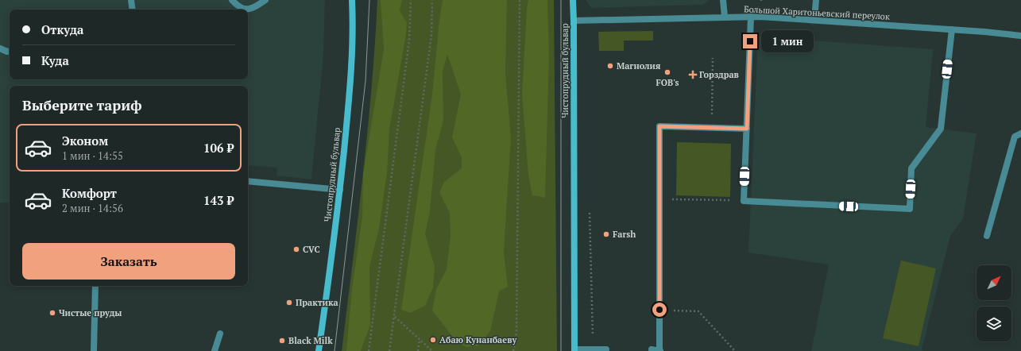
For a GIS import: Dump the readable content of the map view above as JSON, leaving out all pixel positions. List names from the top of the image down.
{
  "streets": {
    "main road": ["Чистопрудный бульвар"],
    "street": ["Большой Харитоньевский переулок"]
  },
  "crossings": [
    ["Большой Харитоньевский переулок", "Чистопрудный бульвар"]
  ],
  "places": {
    "other": [
      "Магнолия",
      "FOB's",
      "Farsh",
      "CVC",
      "Практика",
      "Чистые пруды",
      "Абаю Кунанбаеву",
      "Black Milk"
    ],
    "health": ["Горздрав"]
  },
  "north": "top right",
  "page": {
    "banner": ["Откуда", "Куда"],
    "bubble": "1 мин",
    "heading": "Выберите тариф",
    "list": [
      {
        "name": "Эконом",
        "note": "1 мин · 14:55",
        "value": "106 ₽"
      },
      {
        "name": "Комфорт",
        "note": "2 мин · 14:56",
        "value": "143 ₽"
      }
    ],
    "buttons": "Заказать"
  }
}
